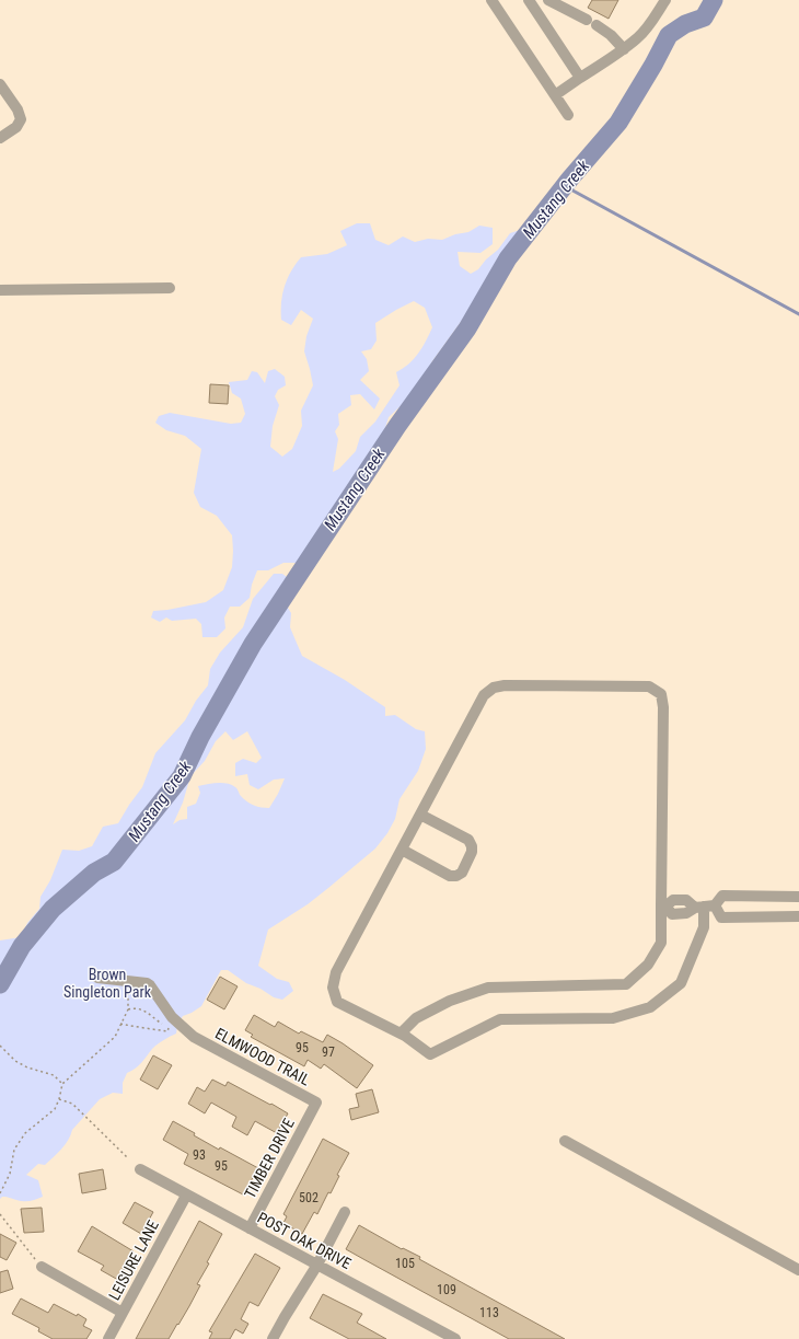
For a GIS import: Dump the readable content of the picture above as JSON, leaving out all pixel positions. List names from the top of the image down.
{
  "streets": {
    "street": [
      "ELMWOOD TRAIL",
      "TIMBER DRIVE",
      "POST OAK DRIVE",
      "LEISURE LANE"
    ]
  },
  "crossings": [
    ["ELMWOOD TRAIL", "TIMBER DRIVE"],
    ["TIMBER DRIVE", "POST OAK DRIVE"],
    ["POST OAK DRIVE", "LEISURE LANE"]
  ],
  "water": ["Mustang Creek"],
  "parks": ["Brown Singleton Park"],
  "house_numbers": [
    "95",
    "97",
    "93",
    "95",
    "502",
    "105",
    "109",
    "113"
  ]
}
